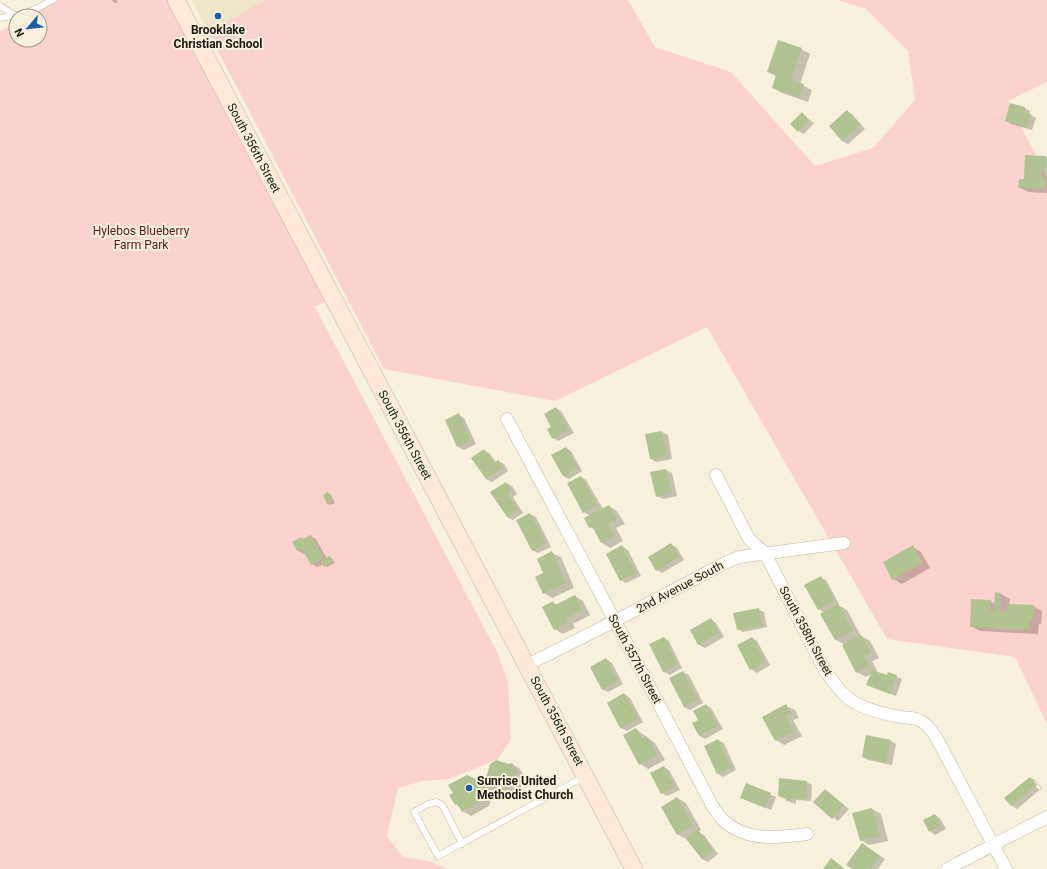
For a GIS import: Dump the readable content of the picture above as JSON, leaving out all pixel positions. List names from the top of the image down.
{
  "streets": {
    "main road": ["South 356th Street"],
    "street": ["2nd Avenue South", "South 358th Street", "South 357th Street"]
  },
  "crossings": [
    ["South 356th Street", "2nd Avenue South"],
    ["2nd Avenue South", "South 358th Street"],
    ["2nd Avenue South", "South 357th Street"]
  ],
  "parks": ["Hylebos Blueberry Farm Park"],
  "places": ["Brooklake Christian School", "Sunrise United Methodist Church"],
  "north": "bottom left"
}
